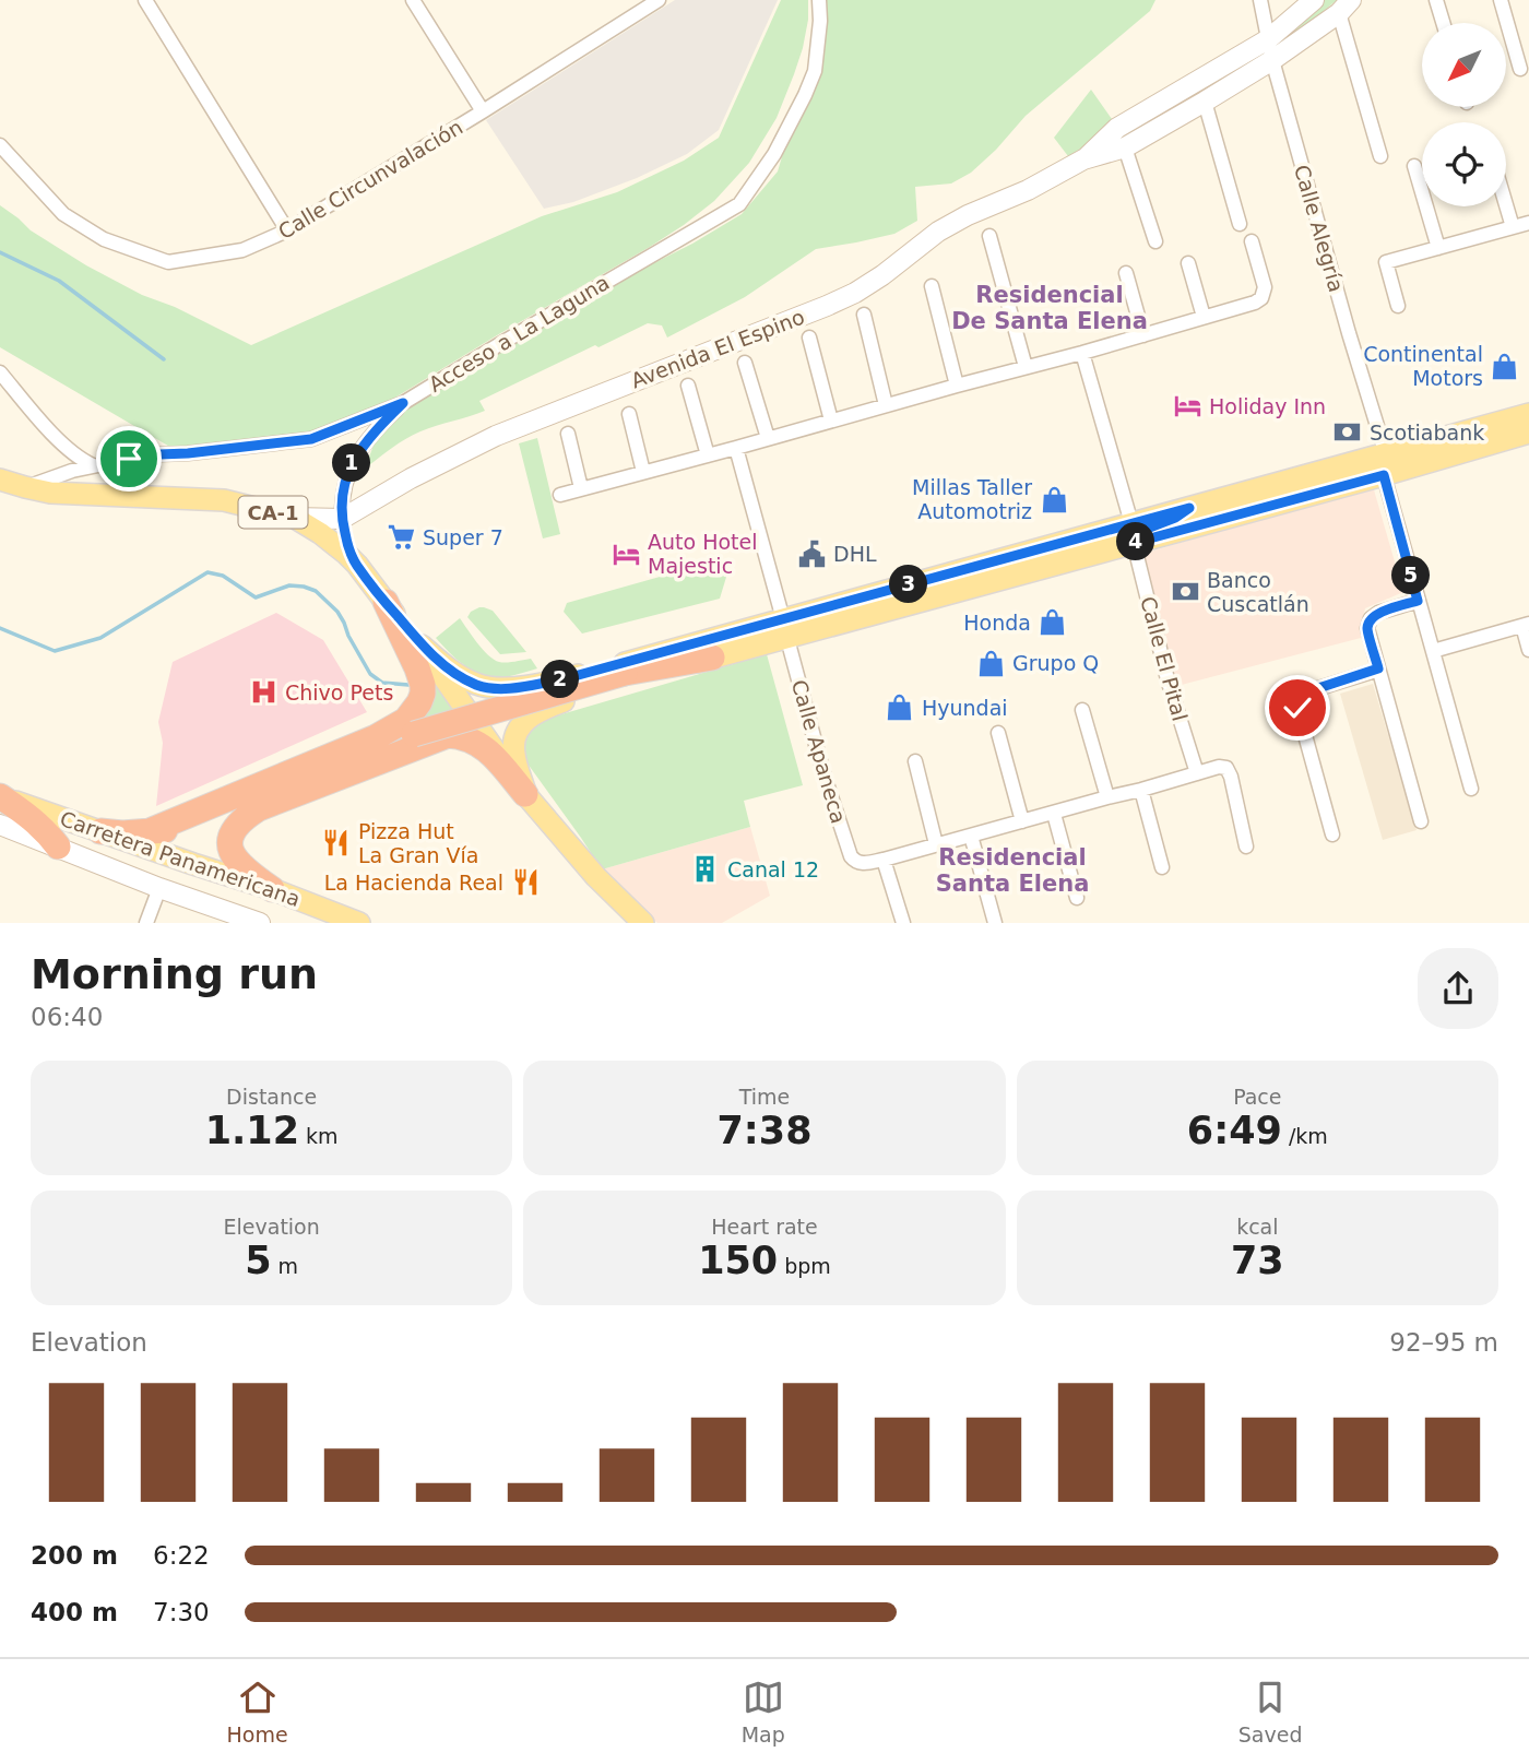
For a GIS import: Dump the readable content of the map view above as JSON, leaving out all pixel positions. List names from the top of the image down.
{
  "streets": {
    "main road": ["Avenida El Espino", "CA-1", "Carretera Panamericana"],
    "street": [
      "Calle Circunvalación",
      "Calle Alegría",
      "Acceso a La Laguna",
      "Calle El Pital",
      "Calle Apaneca"
    ]
  },
  "crossings": [
    ["Calle Alegría", "Avenida El Espino"],
    ["Acceso a La Laguna", "CA-1"]
  ],
  "districts": ["Residencial De Santa Elena", "Residencial Santa Elena"],
  "places": {
    "shop": [
      "Continental Motors",
      "Millas Taller Automotriz",
      "Honda",
      "Grupo Q",
      "Hyundai"
    ],
    "hotel": ["Holiday Inn", "Auto Hotel Majestic"],
    "bank": ["Scotiabank", "Banco Cuscatlán"],
    "supermarket": ["Super 7"],
    "public building": ["DHL"],
    "hospital": ["Chivo Pets"],
    "restaurant": ["Pizza Hut La Gran Vía", "La Hacienda Real"],
    "building": ["Canal 12"]
  },
  "north": "bottom left",
  "page": {
    "pins": [
      "1",
      "4",
      "5",
      "3",
      "2"
    ],
    "heading": ["Morning run", "06:40"],
    "stats": [
      ["Distance", "1.12 km"],
      ["Time", "7:38"],
      ["Pace", "6:49 /km"],
      ["Elevation", "5 m"],
      ["Heart rate", "150 bpm"],
      ["kcal", "73"]
    ],
    "chart": ["Elevation", "92–95 m"],
    "list": [
      {
        "name": "200 m",
        "note": "6:22"
      },
      {
        "name": "400 m",
        "note": "7:30"
      }
    ],
    "tabs": ["Home", "Map", "Saved"]
  }
}
